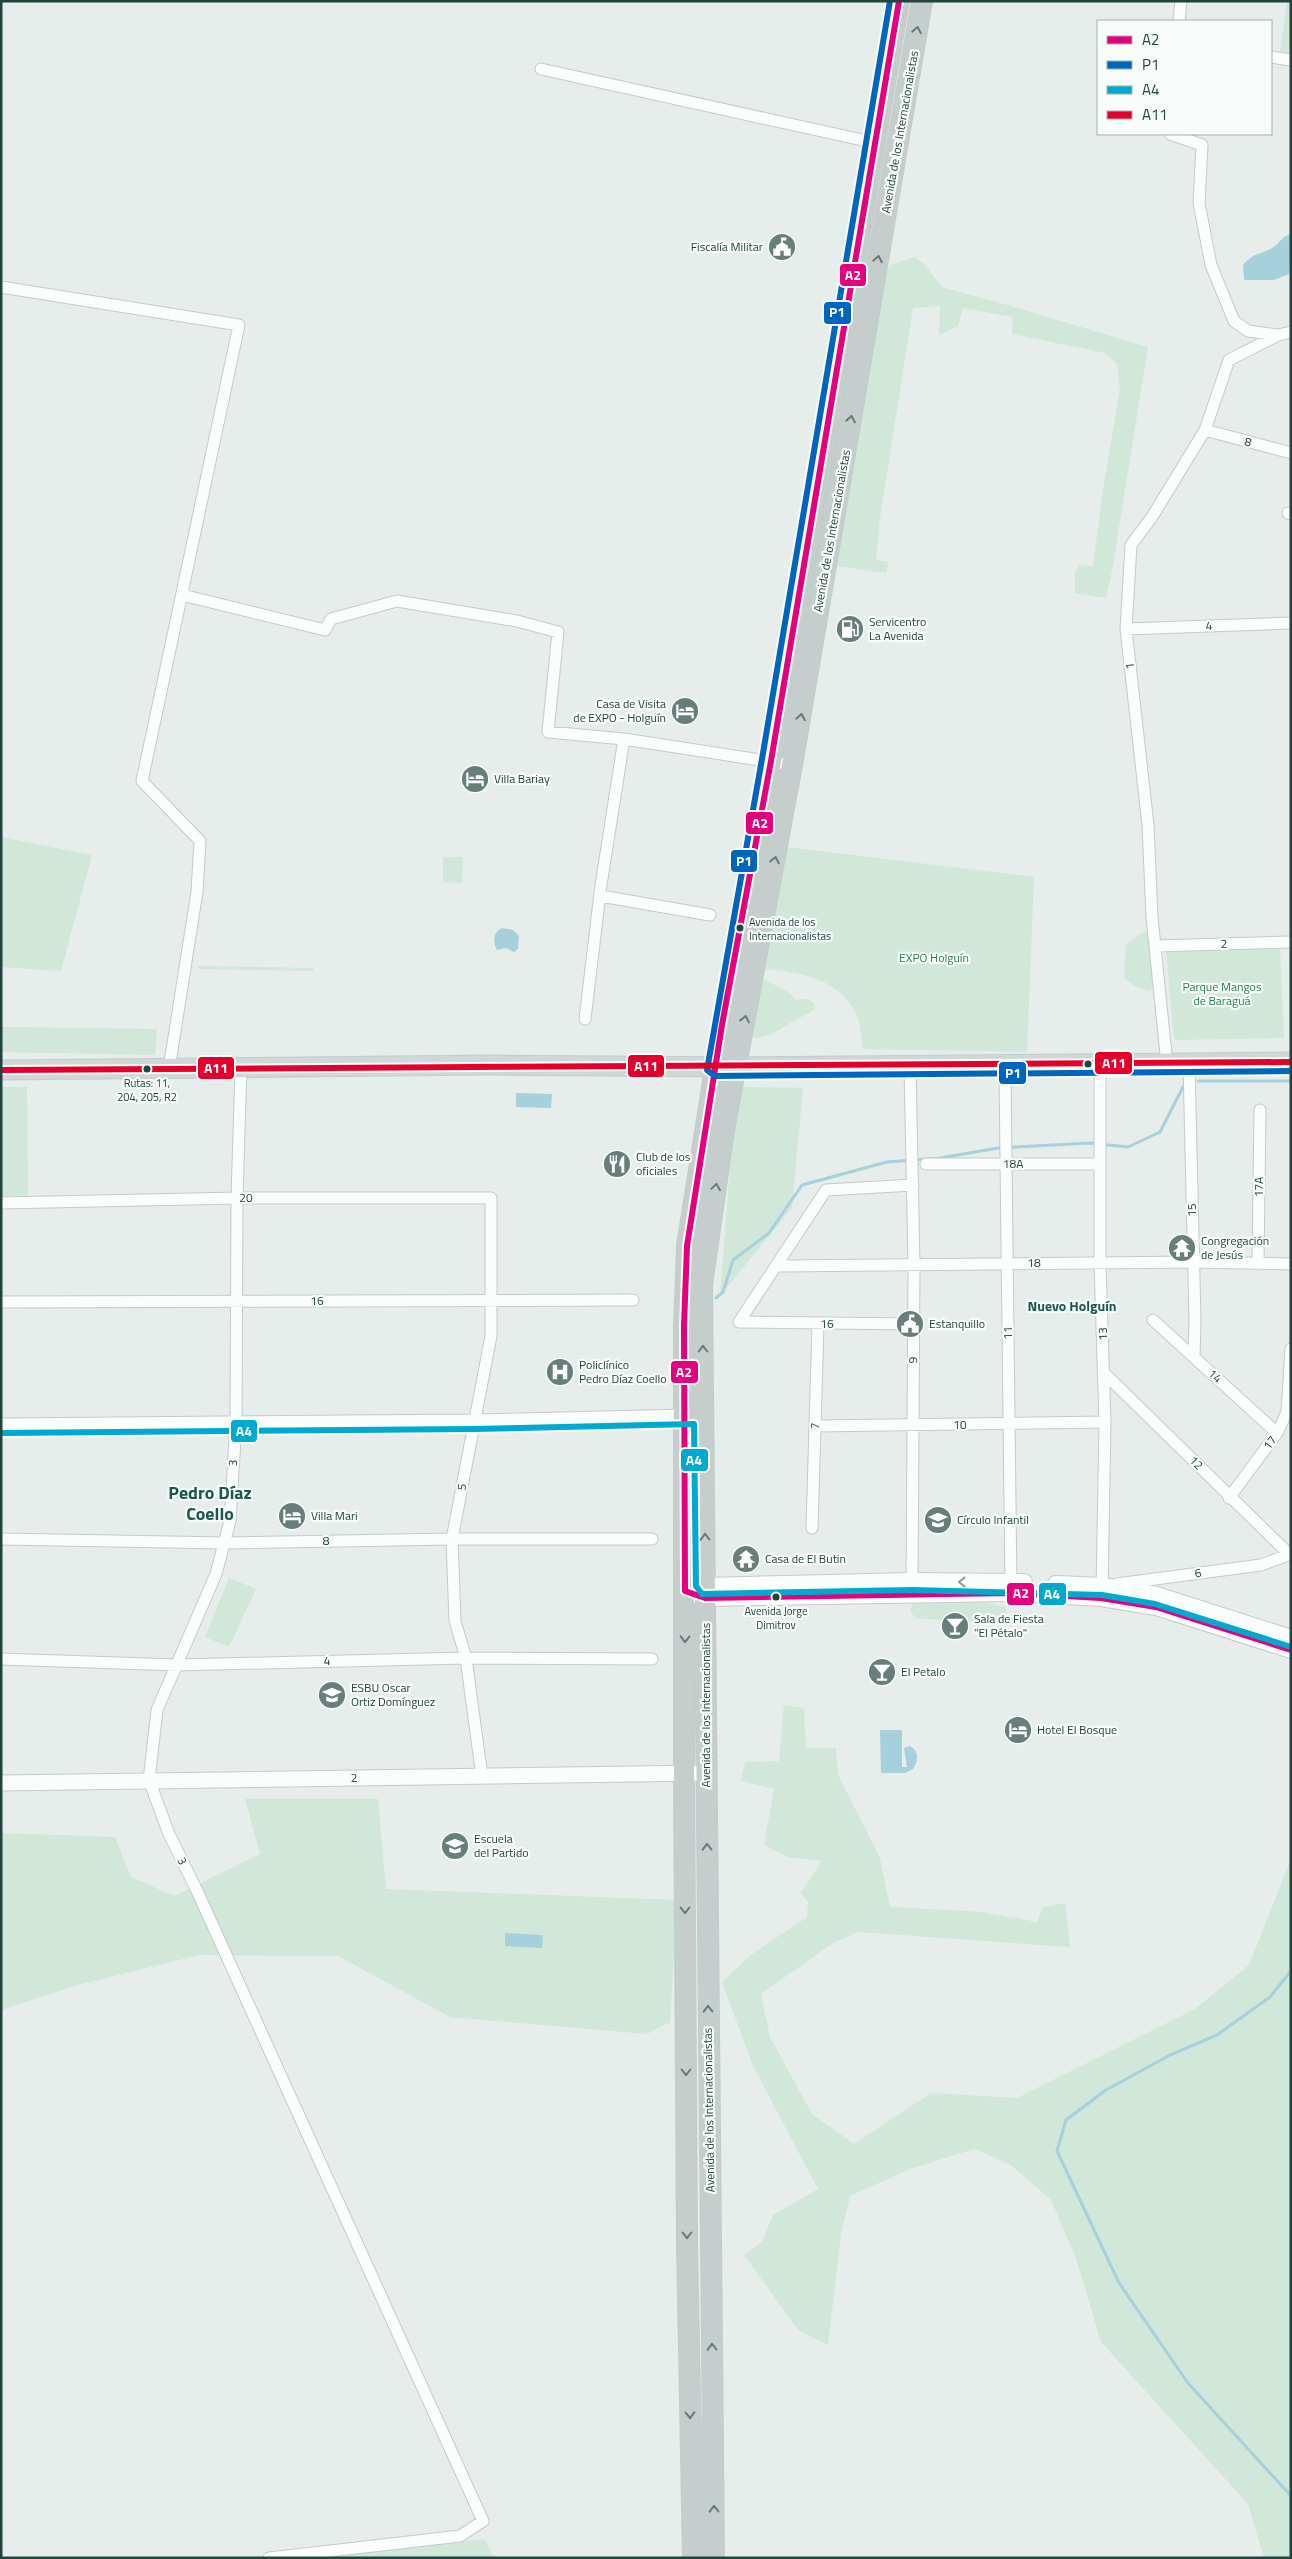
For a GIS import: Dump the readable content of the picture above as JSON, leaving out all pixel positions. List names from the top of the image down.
{
  "streets": {
    "highway": ["Avenida de los Internacionalistas"],
    "street": [
      "8",
      "4",
      "1",
      "2",
      "18A",
      "17A",
      "20",
      "15",
      "18",
      "16",
      "11",
      "13",
      "9",
      "14",
      "10",
      "7",
      "17",
      "3",
      "12",
      "5",
      "6"
    ]
  },
  "crossings": [
    ["Avenida de los Internacionalistas", "2"],
    ["8", "1"],
    ["8", "3"],
    ["8", "5"],
    ["4", "1"],
    ["4", "3"],
    ["4", "5"],
    ["1", "2"],
    ["2", "3"],
    ["2", "5"],
    ["18A", "11"],
    ["18A", "13"],
    ["17A", "18"],
    ["20", "3"],
    ["20", "5"],
    ["15", "18"],
    ["15", "14"],
    ["18", "16"],
    ["18", "11"],
    ["18", "13"],
    ["18", "9"],
    ["16", "9"],
    ["16", "7"],
    ["16", "3"],
    ["16", "5"],
    ["11", "10"],
    ["13", "10"],
    ["13", "12"],
    ["13", "6"],
    ["9", "10"],
    ["14", "17"],
    ["10", "7"],
    ["17", "12"],
    ["12", "6"]
  ],
  "districts": ["Nuevo Holguín", "Pedro Díaz Coello"],
  "parks": ["EXPO Holguín", "Parque Mangos de Baraguá"],
  "places": {
    "public building": ["Fiscalía Militar", "Estanquillo"],
    "fuel station": ["Servicentro La Avenida"],
    "hotel": [
      "Casa de Visita de EXPO - Holguín",
      "Villa Bariay",
      "Villa Mari",
      "Hotel El Bosque"
    ],
    "other": ["Avenida de los Internacionalistas", "Rutas: 11, 204, 205, R2", "Avenida Jorge Dimitrov"],
    "restaurant": ["Club de los oficiales"],
    "temple": ["Congregación de Jesús", "Casa de El Butin"],
    "hospital": ["Policlínico Pedro Díaz Coello"],
    "school or university": ["Círculo Infantil", "ESBU Oscar Ortiz Domínguez", "Escuela del Partido"],
    "bar": ["Sala de Fiesta \"El Pétalo\"", "El Petalo"]
  },
  "lines": [
    "transit line A2",
    "transit line P1",
    "transit line A11",
    "transit line A4"
  ],
  "legend": [
    "A2",
    "P1",
    "A4",
    "A11"
  ]
}
